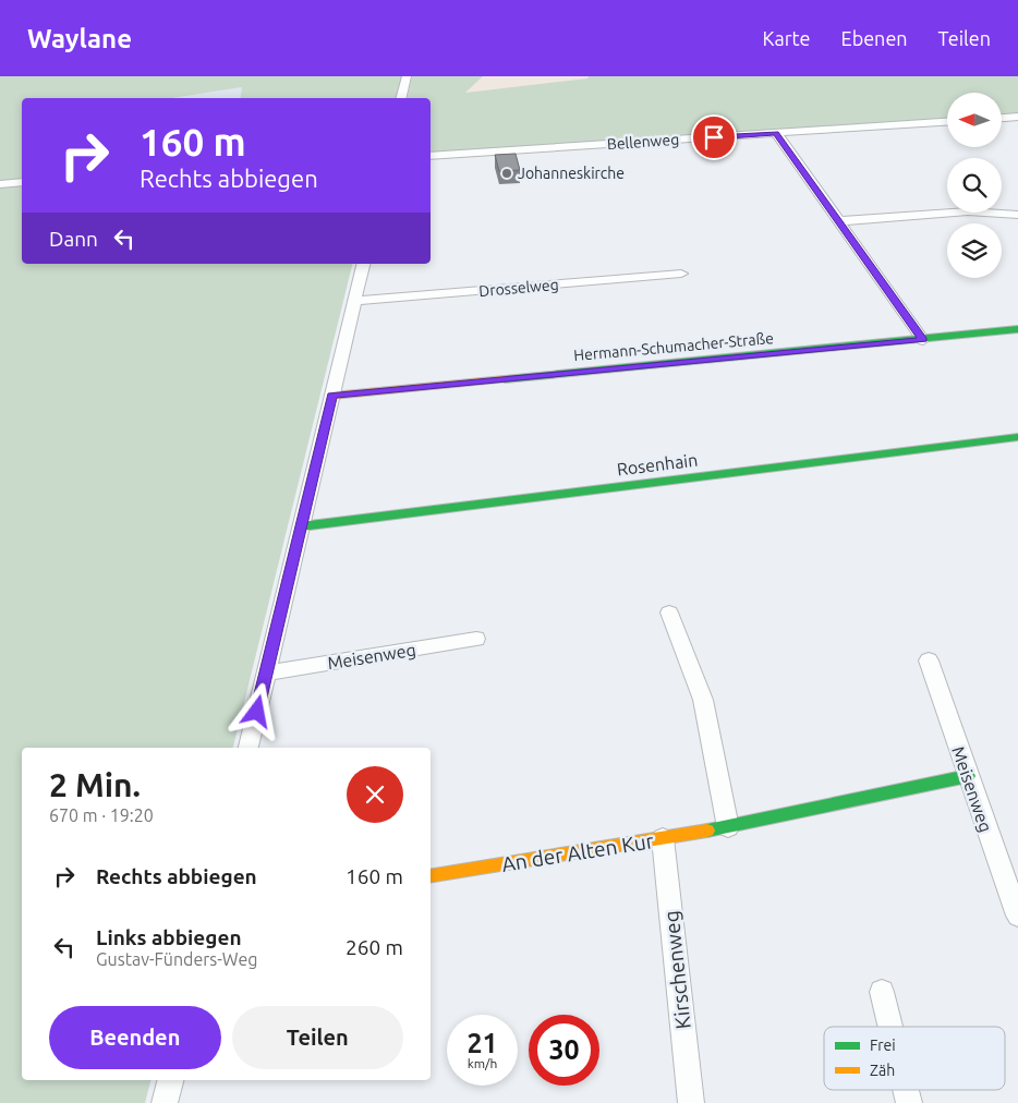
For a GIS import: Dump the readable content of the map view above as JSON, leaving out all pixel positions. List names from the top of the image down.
{
  "streets": {
    "street": [
      "Bellenweg",
      "Drosselweg",
      "Hermann-Schumacher-Straße",
      "Rosenhain",
      "Meisenweg",
      "An der Alten Kur",
      "Kirschenweg"
    ]
  },
  "crossings": [
    ["Meisenweg", "An der Alten Kur"],
    ["An der Alten Kur", "Kirschenweg"]
  ],
  "places": ["Johanneskirche"],
  "legend": ["Frei", "Zäh"],
  "north": "left",
  "page": {
    "header": "Waylane",
    "nav": ["Karte", "Ebenen", "Teilen"],
    "turn": ["160 m", "Rechts abbiegen"],
    "then": "Dann",
    "heading": ["2 Min.", "670 m · 19:20"],
    "list": [
      {
        "name": "Rechts abbiegen",
        "value": "160 m"
      },
      {
        "name": "Links abbiegen",
        "note": "Gustav-Fünders-Weg",
        "value": "260 m"
      }
    ],
    "buttons": ["Beenden", "Teilen"],
    "speed": "21 km/h",
    "limit": "30"
  }
}
